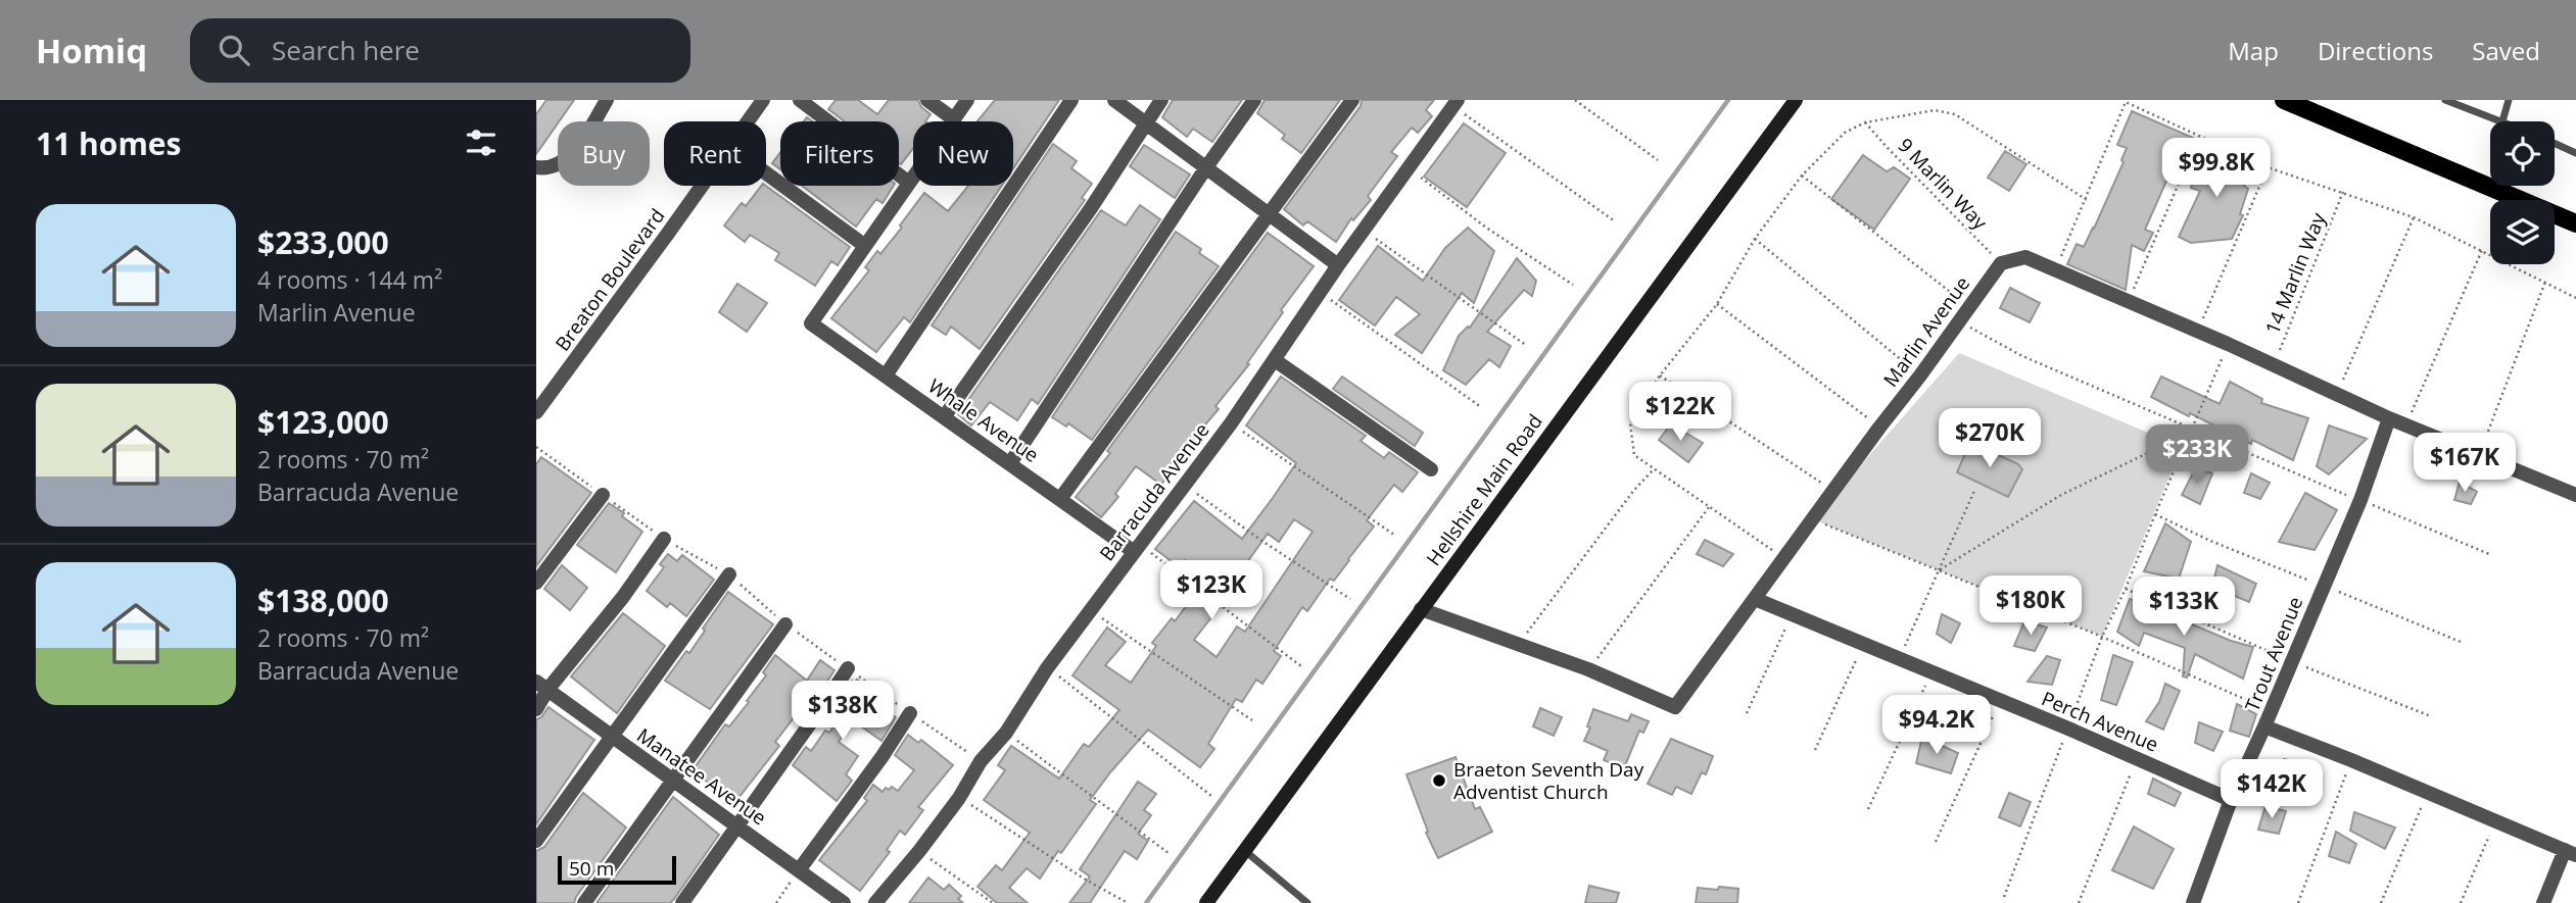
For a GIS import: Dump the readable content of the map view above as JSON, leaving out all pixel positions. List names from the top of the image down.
{
  "streets": {
    "main road": ["Hellshire Main Road"],
    "street": [
      "Breaton Boulevard",
      "Marlin Avenue",
      "Whale Avenue",
      "Barracuda Avenue",
      "Trout Avenue",
      "Perch Avenue",
      "Manatee Avenue"
    ],
    "path": ["9 Marlin Way", "14 Marlin Way"]
  },
  "crossings": [
    ["9 Marlin Way", "Marlin Avenue"],
    ["Marlin Avenue", "Hellshire Main Road"],
    ["Marlin Avenue", "Perch Avenue"],
    ["Whale Avenue", "Barracuda Avenue"],
    ["Trout Avenue", "Perch Avenue"]
  ],
  "places": ["Braeton Seventh Day Adventist Church"],
  "scale_bar": "50 m",
  "page": {
    "header": "Homiq",
    "search": "Search here",
    "nav": ["Map", "Directions", "Saved"],
    "heading": "11 homes",
    "chip": [
      "Buy",
      "Rent",
      "Filters",
      "New"
    ],
    "price": [
      "$99.8K",
      "$122K",
      "$270K",
      "$233K",
      "$167K",
      "$123K",
      "$180K",
      "$133K",
      "$138K",
      "$94.2K",
      "$142K"
    ],
    "list": [
      {
        "name": "$233,000",
        "note": "4 rooms · 144 m² · Marlin Avenue"
      },
      {
        "name": "$123,000",
        "note": "2 rooms · 70 m² · Barracuda Avenue"
      },
      {
        "name": "$138,000",
        "note": "2 rooms · 70 m² · Barracuda Avenue"
      }
    ],
    "scale": "50 m"
  }
}
